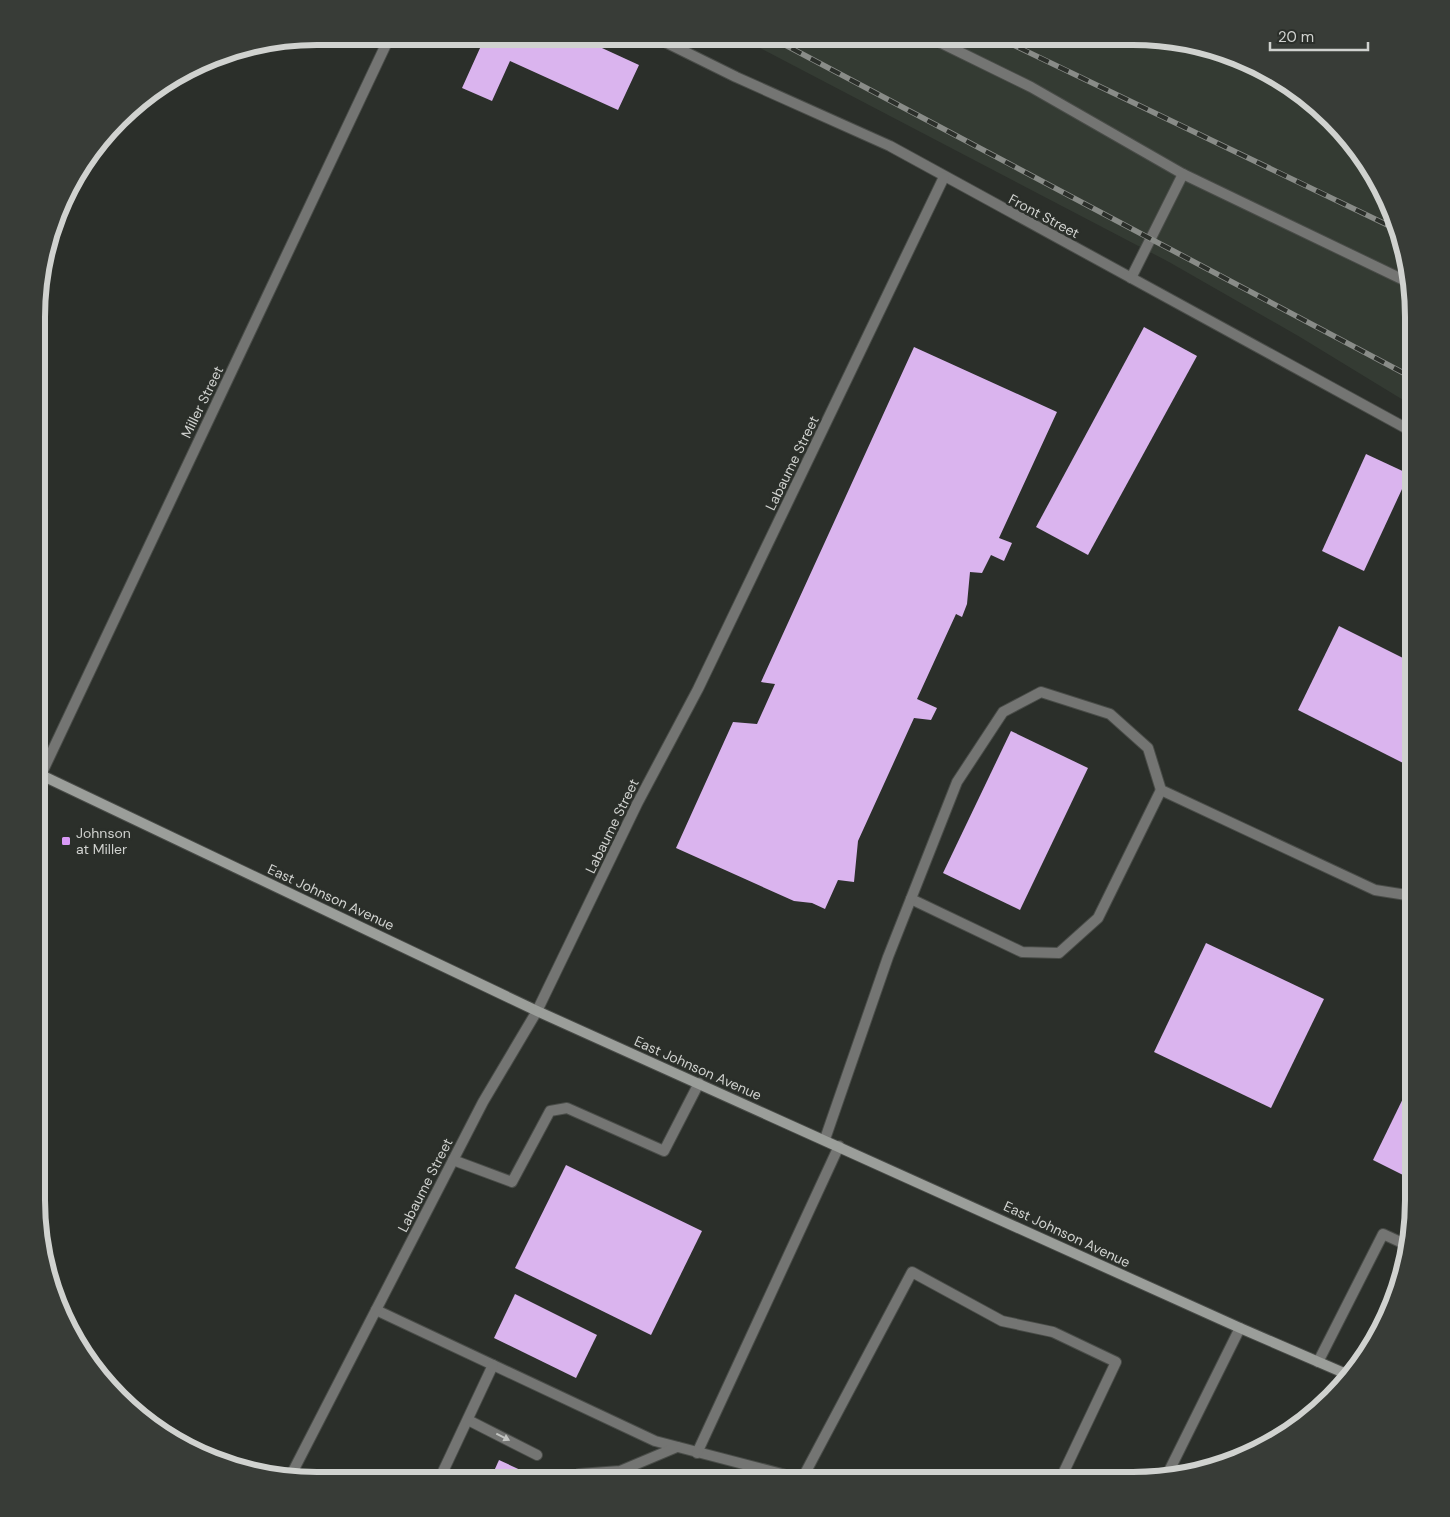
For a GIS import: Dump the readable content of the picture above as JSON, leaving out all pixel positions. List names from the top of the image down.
{
  "streets": {
    "main road": ["East Johnson Avenue"],
    "street": ["Front Street", "Miller Street", "Labaume Street"]
  },
  "crossings": [
    ["Front Street", "Labaume Street"],
    ["Labaume Street", "East Johnson Avenue"]
  ],
  "places": {
    "transit": ["Johnson at Miller"]
  },
  "scale_bar": "20 m"
}
